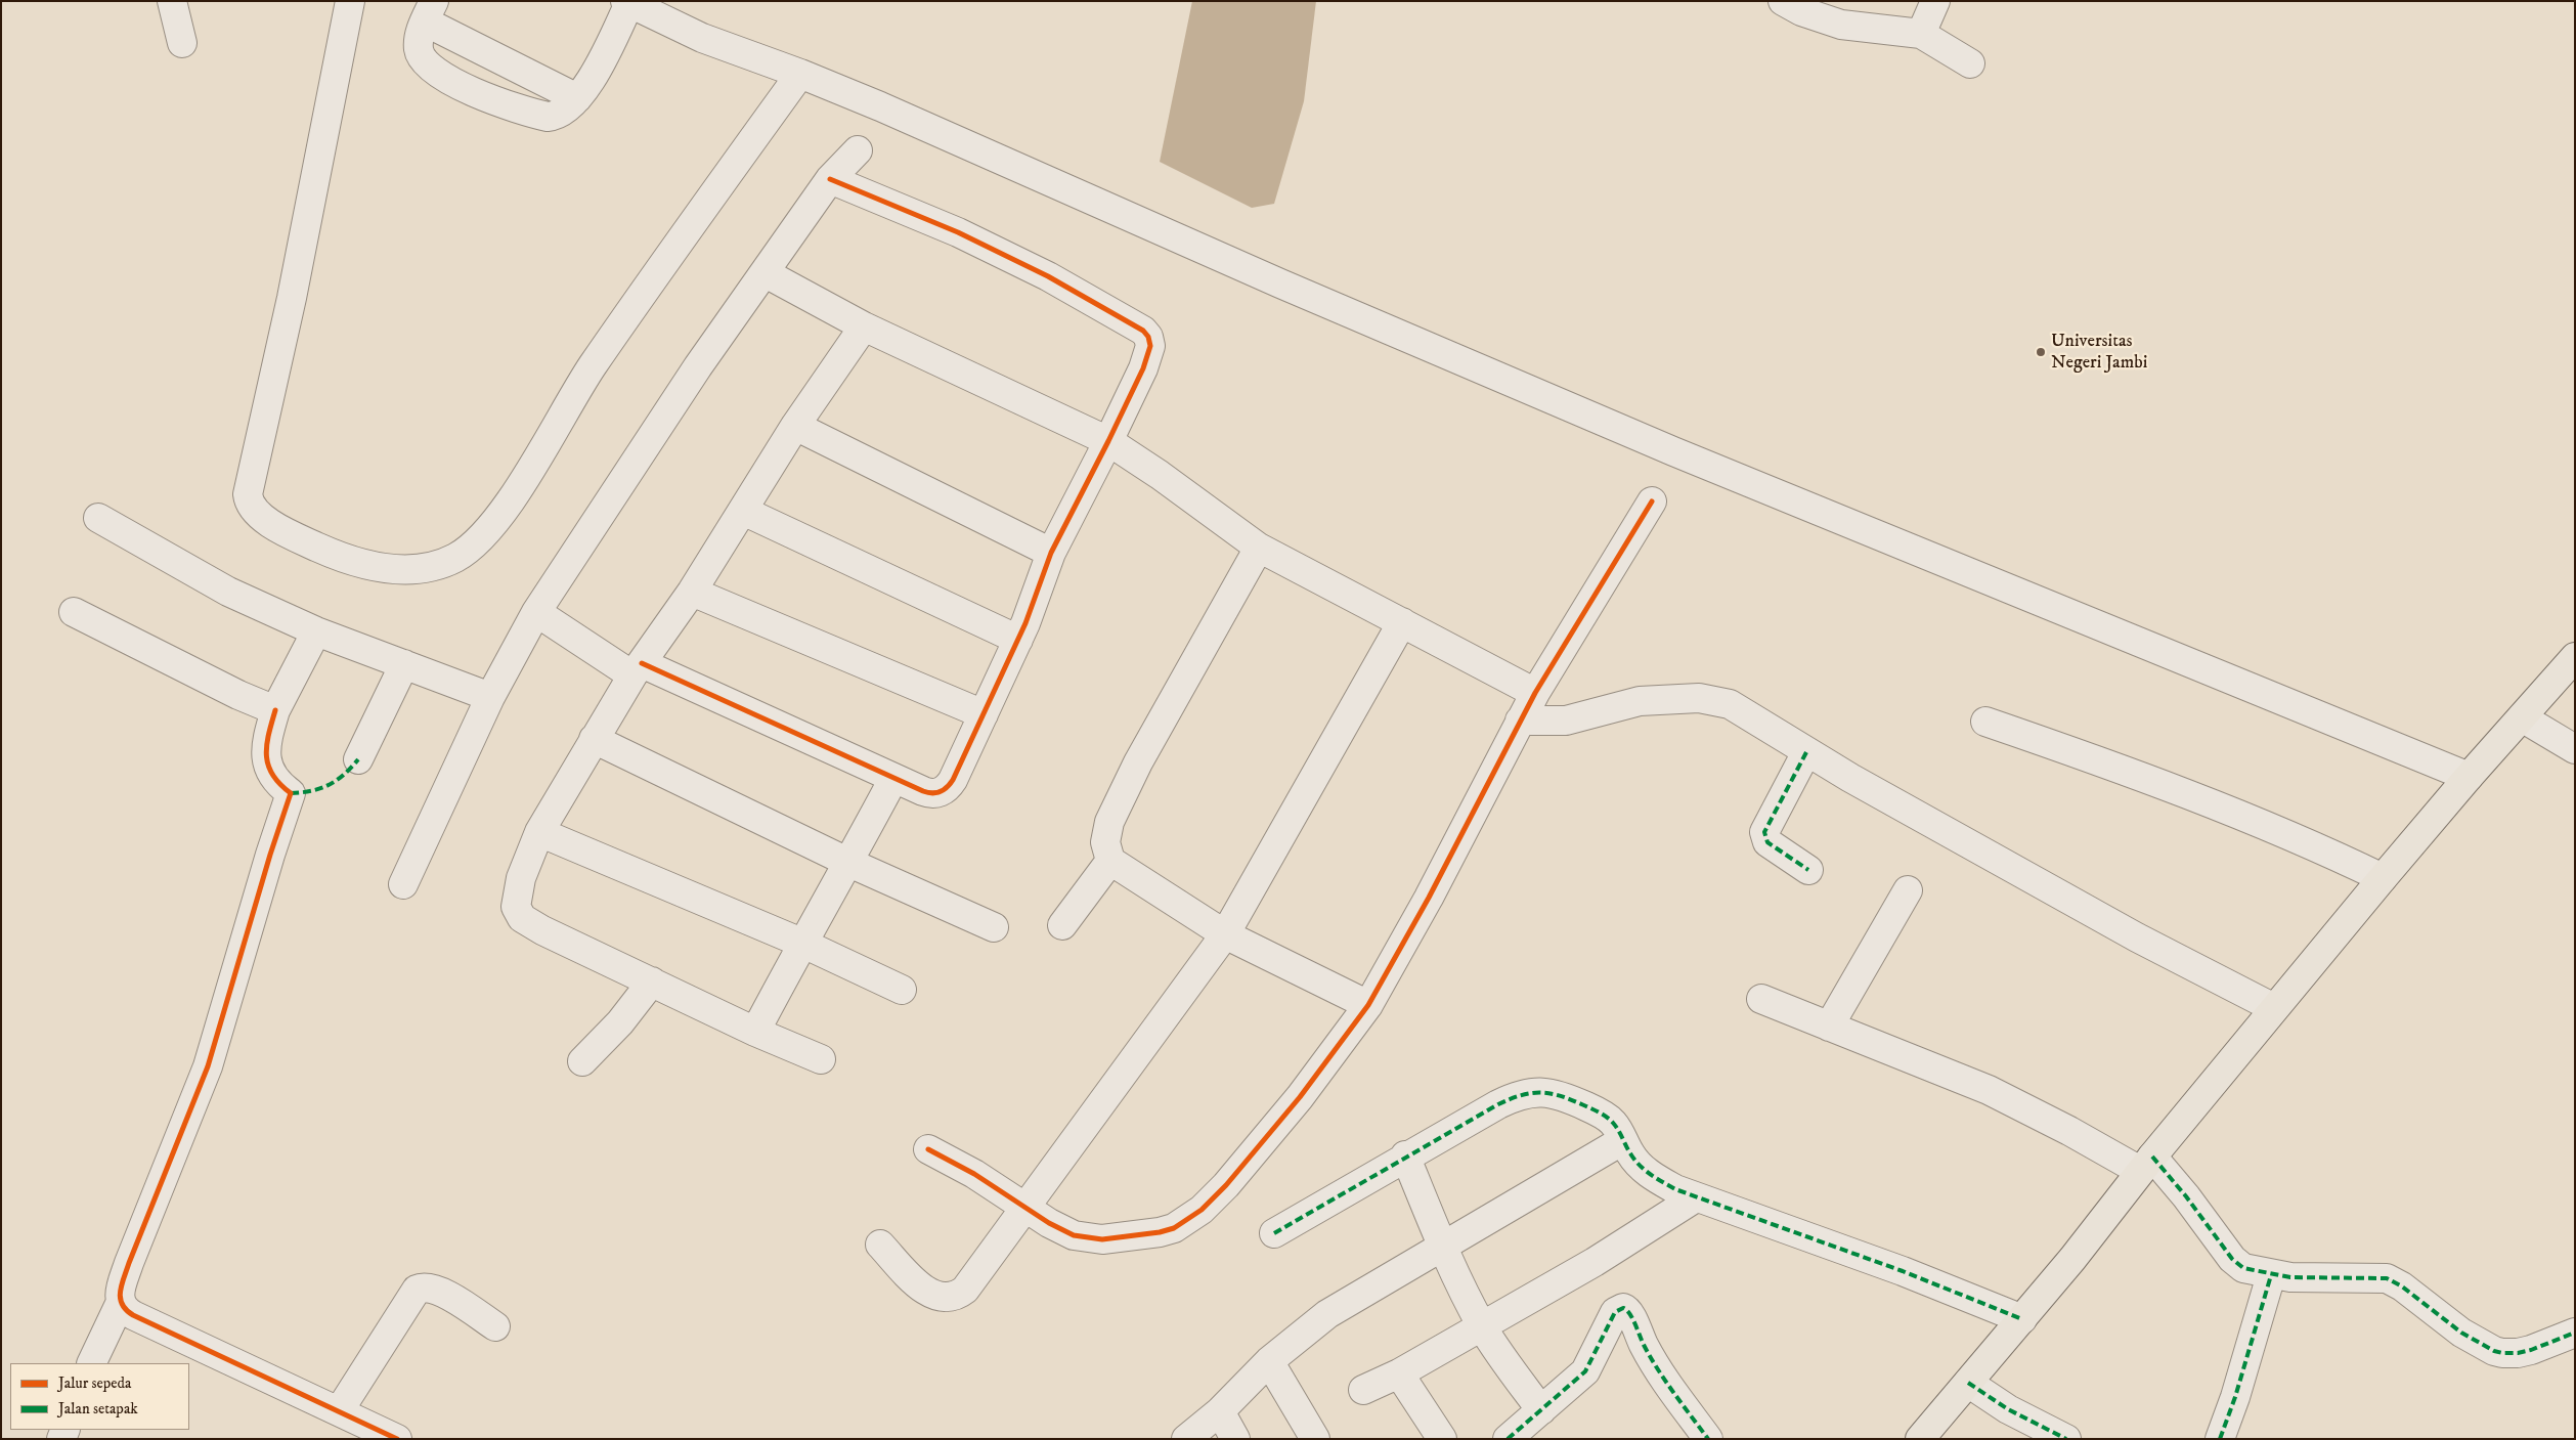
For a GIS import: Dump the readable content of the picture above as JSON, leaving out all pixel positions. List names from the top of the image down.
{
  "places": ["Universitas Negeri Jambi"],
  "legend": ["Jalur sepeda", "Jalan setapak"]
}
